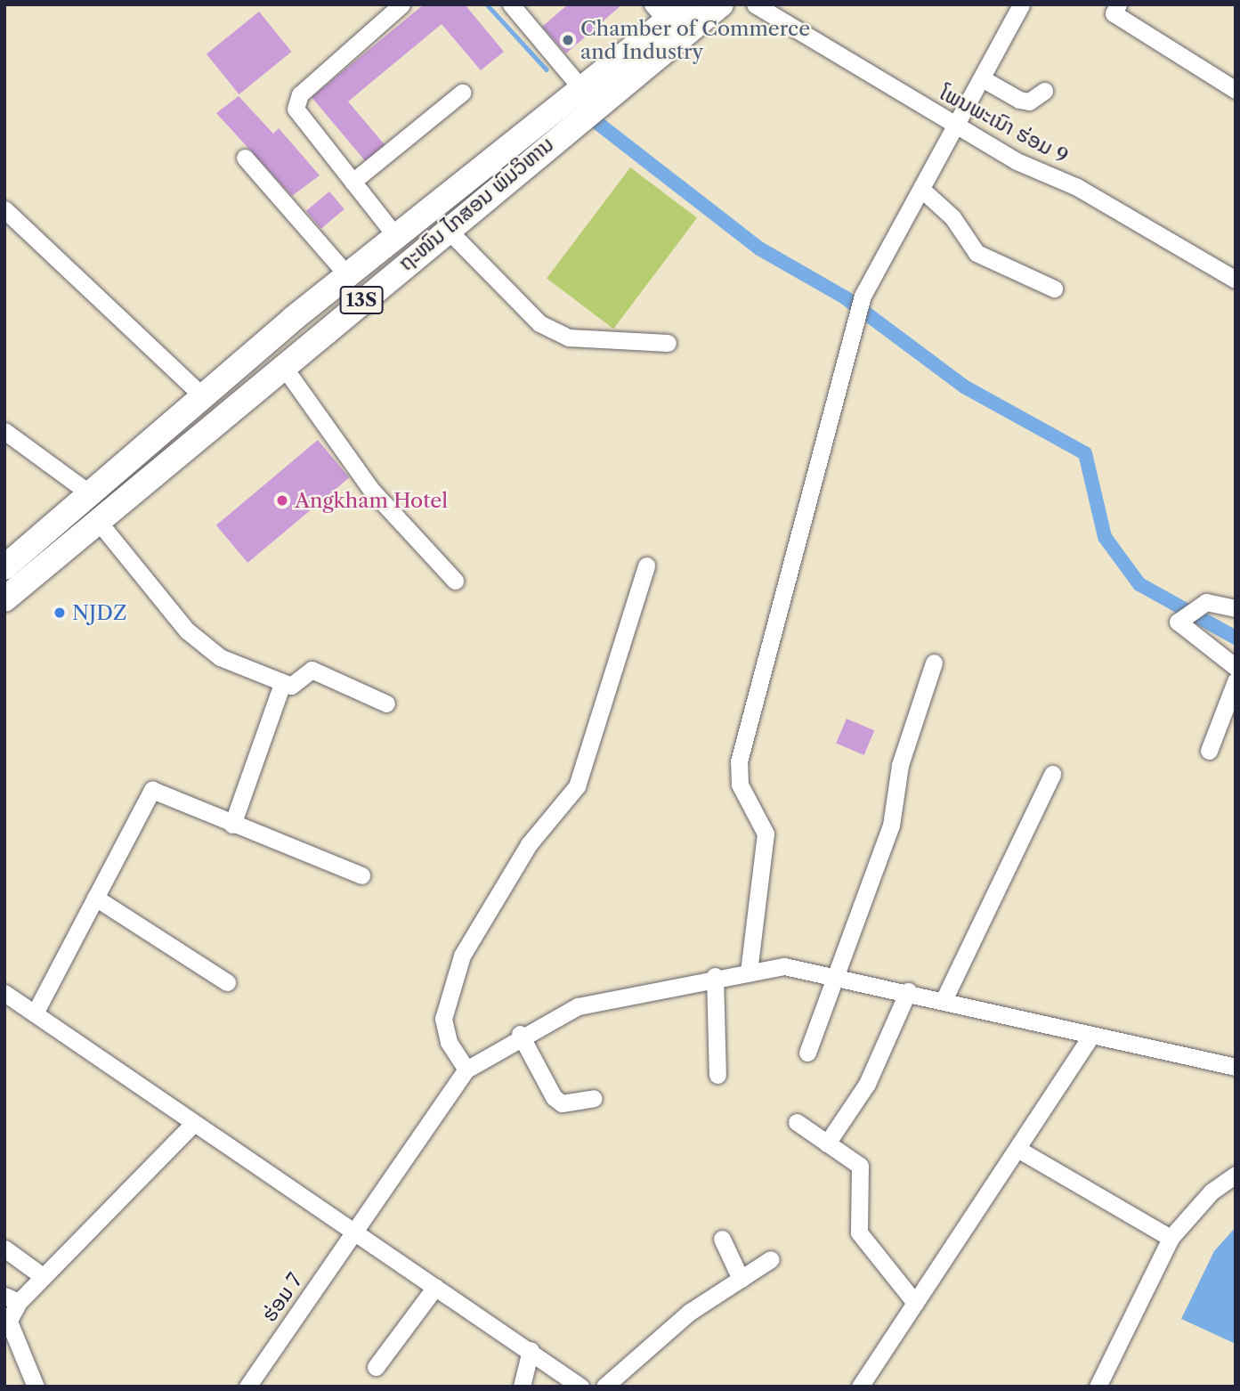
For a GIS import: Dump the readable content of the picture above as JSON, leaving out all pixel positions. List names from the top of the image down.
{
  "streets": {
    "highway": ["ຖະໜົນ ໄກສອນ ພົມວິຫານ", "13S"],
    "street": ["ໂພນພະເນົາ ຮ່ອມ 9", "ຮ່ອມ 7"]
  },
  "places": ["Chamber of Commerce and Industry", "Angkham Hotel", "NJDZ"]
}
